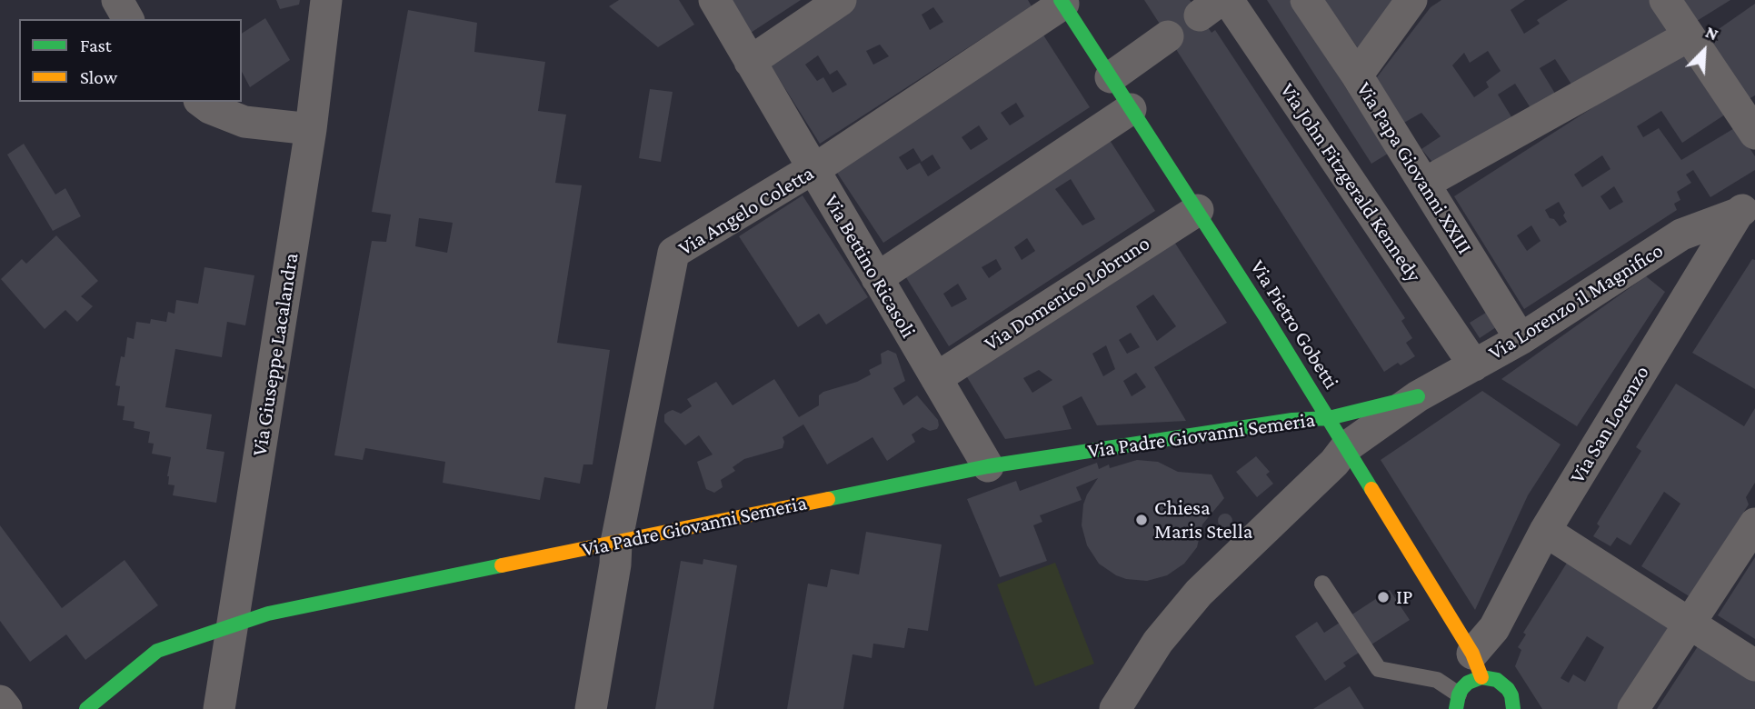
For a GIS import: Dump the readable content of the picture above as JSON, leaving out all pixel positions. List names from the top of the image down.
{
  "streets": {
    "street": [
      "Via Papa Giovanni XXIII",
      "Via John Fitzgerald Kennedy",
      "Via Angelo Coletta",
      "Via Bettino Ricasoli",
      "Via Domenico Lobruno",
      "Via Lorenzo il Magnifico",
      "Via Pietro Gobetti",
      "Via Giuseppe Lacalandra",
      "Via San Lorenzo",
      "Via Padre Giovanni Semeria"
    ]
  },
  "crossings": [
    ["Via Papa Giovanni XXIII", "Via Lorenzo il Magnifico"],
    ["Via John Fitzgerald Kennedy", "Via Lorenzo il Magnifico"],
    ["Via Angelo Coletta", "Via Bettino Ricasoli"],
    ["Via Angelo Coletta", "Via Pietro Gobetti"],
    ["Via Angelo Coletta", "Via Padre Giovanni Semeria"],
    ["Via Bettino Ricasoli", "Via Domenico Lobruno"],
    ["Via Bettino Ricasoli", "Via Padre Giovanni Semeria"],
    ["Via Domenico Lobruno", "Via Pietro Gobetti"],
    ["Via Lorenzo il Magnifico", "Via Pietro Gobetti"],
    ["Via Lorenzo il Magnifico", "Via San Lorenzo"],
    ["Via Lorenzo il Magnifico", "Via Padre Giovanni Semeria"],
    ["Via Pietro Gobetti", "Via San Lorenzo"],
    ["Via Pietro Gobetti", "Via Padre Giovanni Semeria"],
    ["Via Giuseppe Lacalandra", "Via Padre Giovanni Semeria"]
  ],
  "places": ["Chiesa Maris Stella", "IP"],
  "legend": ["Fast", "Slow"],
  "north": "top right"
}
